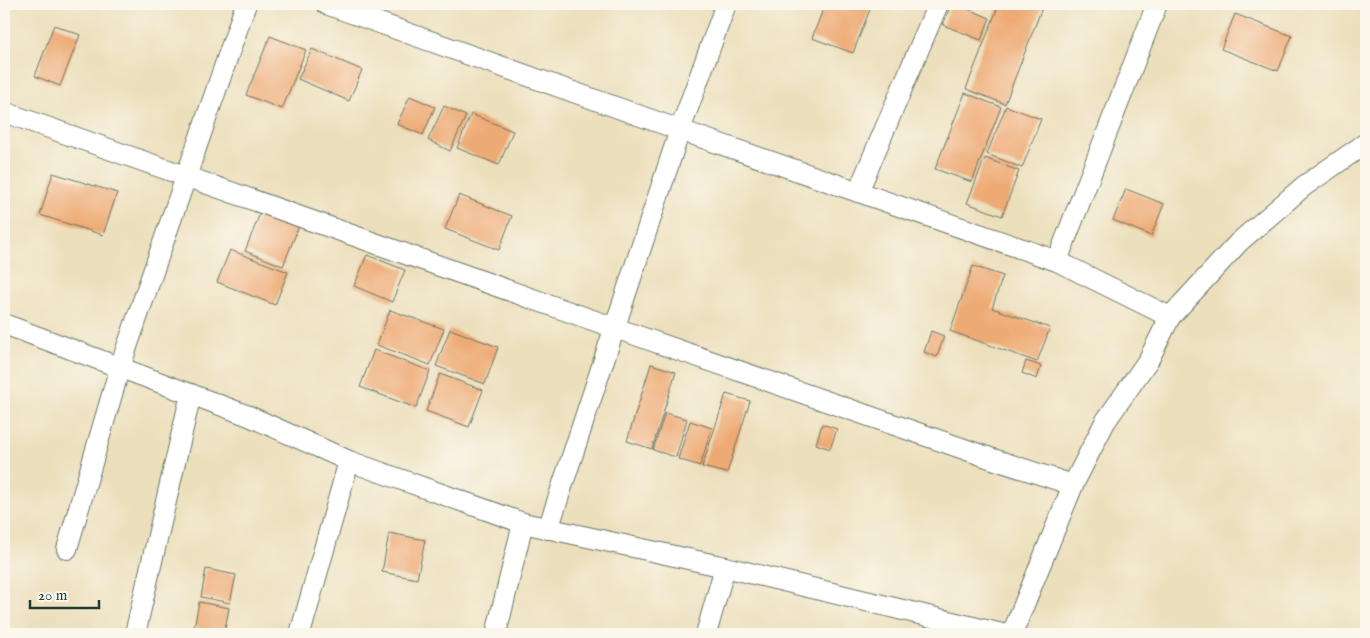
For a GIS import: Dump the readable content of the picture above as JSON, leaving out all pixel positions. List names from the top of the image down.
{
  "scale_bar": "20 m"
}
